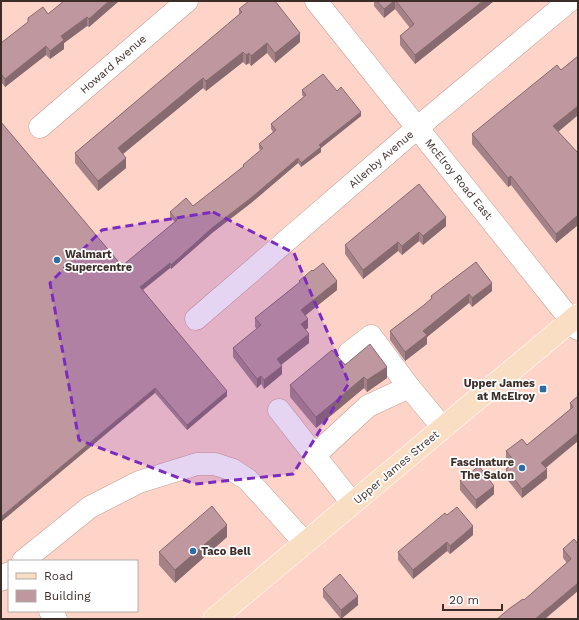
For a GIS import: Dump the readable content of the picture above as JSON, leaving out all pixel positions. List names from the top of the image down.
{
  "streets": {
    "main road": ["Upper James Street"],
    "street": ["Howard Avenue", "Allenby Avenue", "McElroy Road East"]
  },
  "crossings": [
    ["Allenby Avenue", "McElroy Road East"],
    ["McElroy Road East", "Upper James Street"]
  ],
  "places": {
    "other": ["Walmart Supercentre", "Fascinature The Salon", "Taco Bell"],
    "transit": ["Upper James at McElroy"]
  },
  "legend": ["Road", "Building"],
  "scale_bar": "20 m"
}
